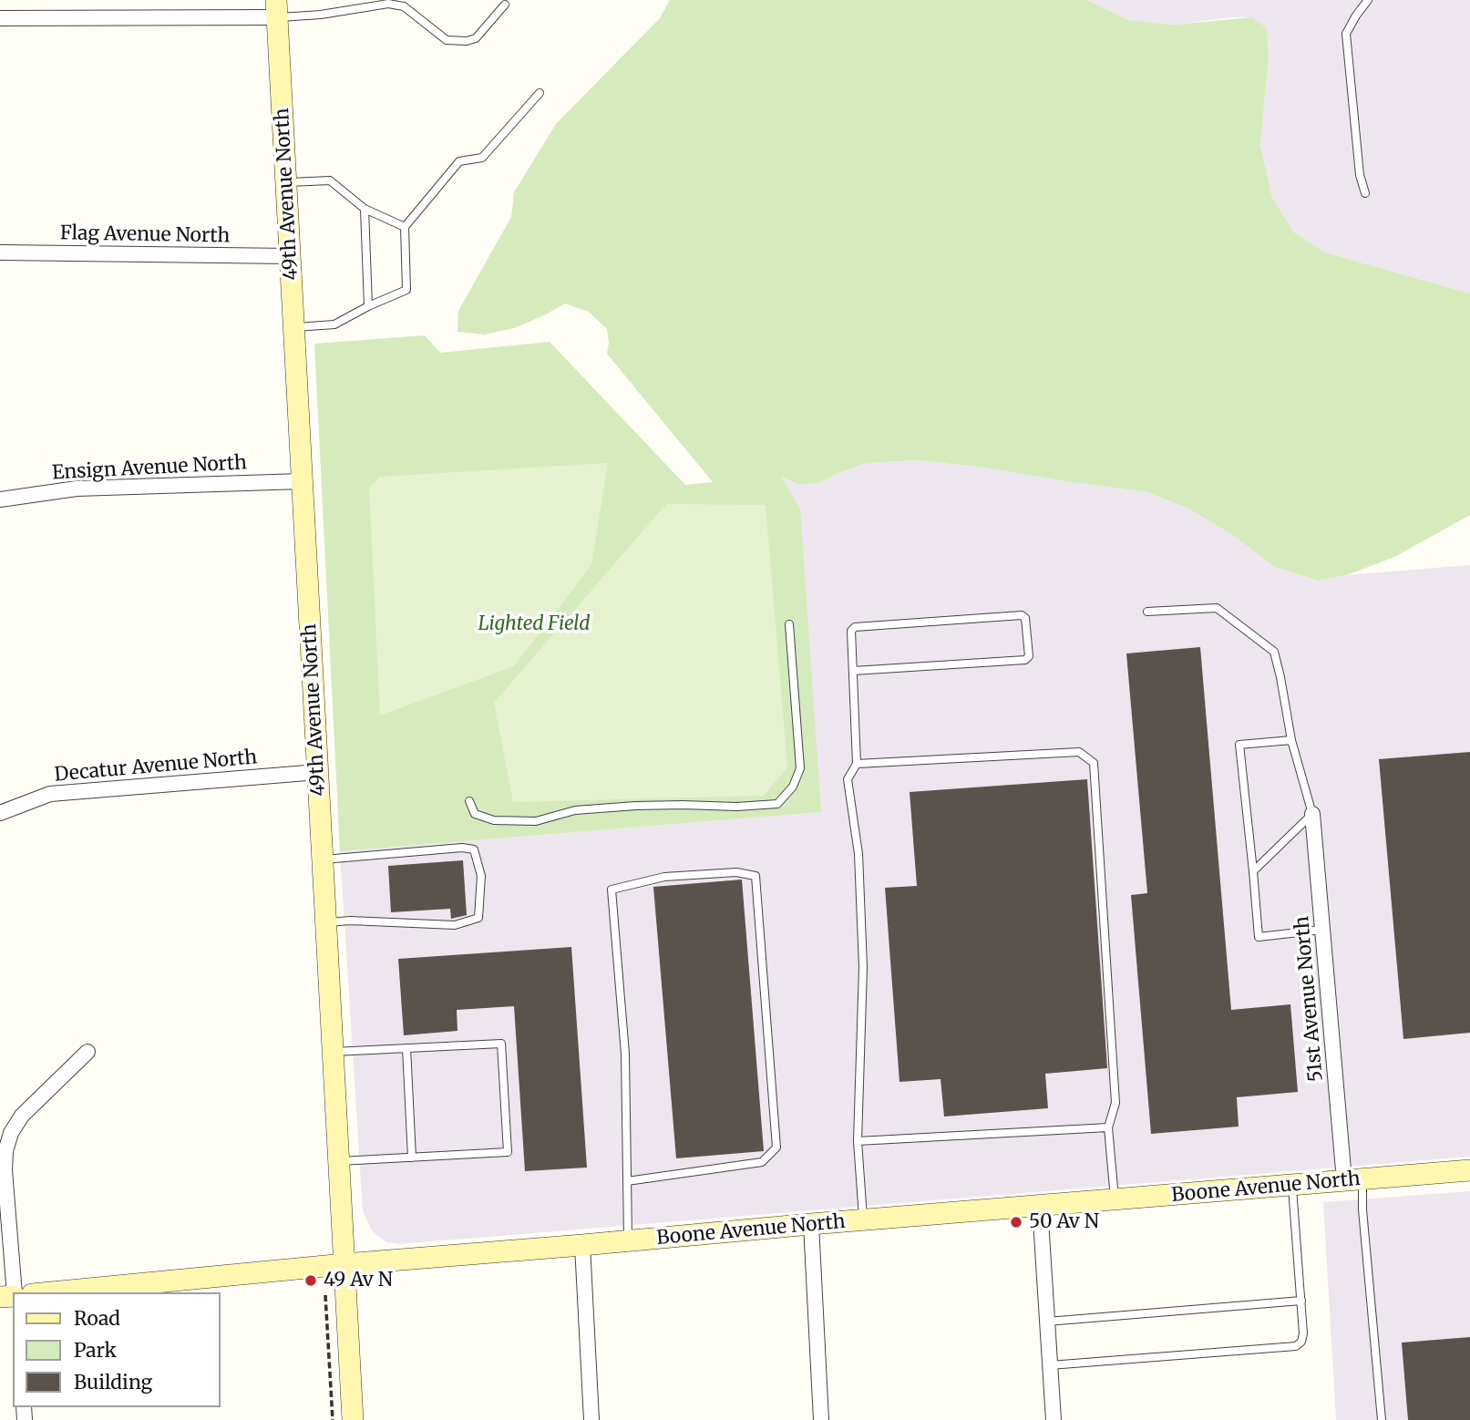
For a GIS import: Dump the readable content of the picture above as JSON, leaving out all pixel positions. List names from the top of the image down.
{
  "streets": {
    "street": [
      "49th Avenue North",
      "Flag Avenue North",
      "Ensign Avenue North",
      "Decatur Avenue North",
      "51st Avenue North",
      "Boone Avenue North"
    ]
  },
  "crossings": [
    ["49th Avenue North", "Flag Avenue North"],
    ["49th Avenue North", "Ensign Avenue North"],
    ["49th Avenue North", "Decatur Avenue North"],
    ["49th Avenue North", "Boone Avenue North"],
    ["51st Avenue North", "Boone Avenue North"]
  ],
  "parks": ["Lighted Field"],
  "places": ["50 Av N", "49 Av N"],
  "legend": ["Road", "Park", "Building"]
}
